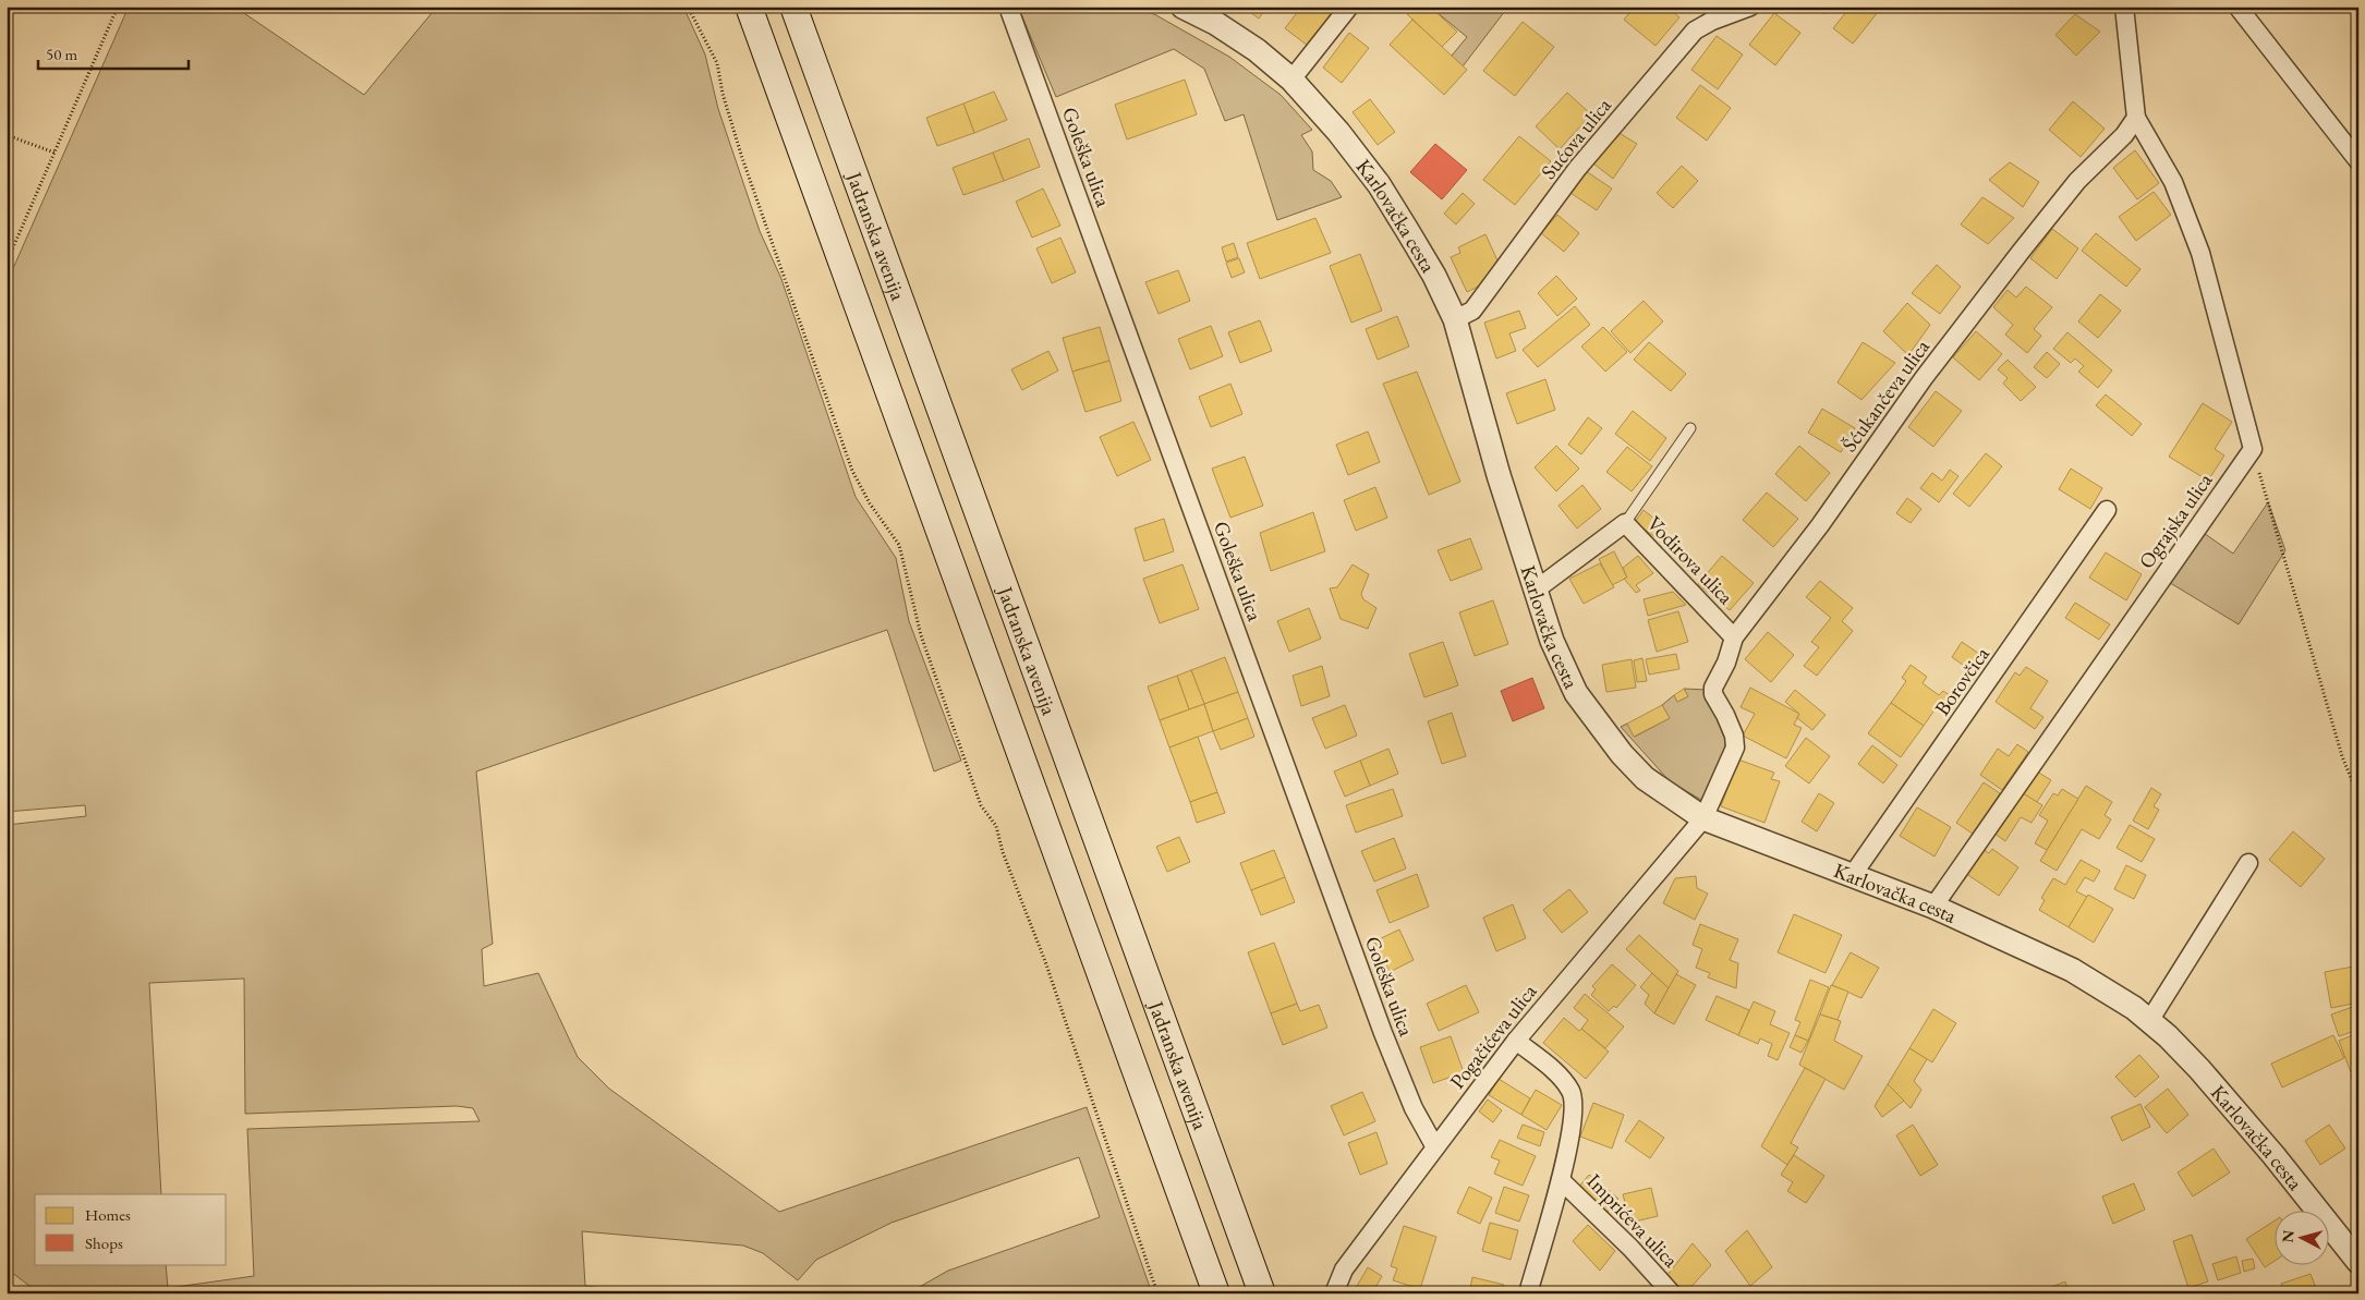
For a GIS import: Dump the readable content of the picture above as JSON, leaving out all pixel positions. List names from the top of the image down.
{
  "streets": {
    "main road": ["Jadranska avenija"],
    "street": [
      "Sućova ulica",
      "Goleška ulica",
      "Karlovačka cesta",
      "Šćukančeva ulica",
      "Ograjska ulica",
      "Vodirova ulica",
      "Borovčica",
      "Pogačićeva ulica",
      "Imprićeva ulica"
    ]
  },
  "crossings": [
    ["Sućova ulica", "Karlovačka cesta"],
    ["Goleška ulica", "Pogačićeva ulica"],
    ["Karlovačka cesta", "Šćukančeva ulica"],
    ["Karlovačka cesta", "Ograjska ulica"],
    ["Karlovačka cesta", "Vodirova ulica"],
    ["Karlovačka cesta", "Borovčica"],
    ["Karlovačka cesta", "Pogačićeva ulica"],
    ["Šćukančeva ulica", "Vodirova ulica"],
    ["Šćukančeva ulica", "Pogačićeva ulica"],
    ["Pogačićeva ulica", "Imprićeva ulica"]
  ],
  "legend": ["Homes", "Shops"],
  "scale_bar": "50 m",
  "north": "left"
}
